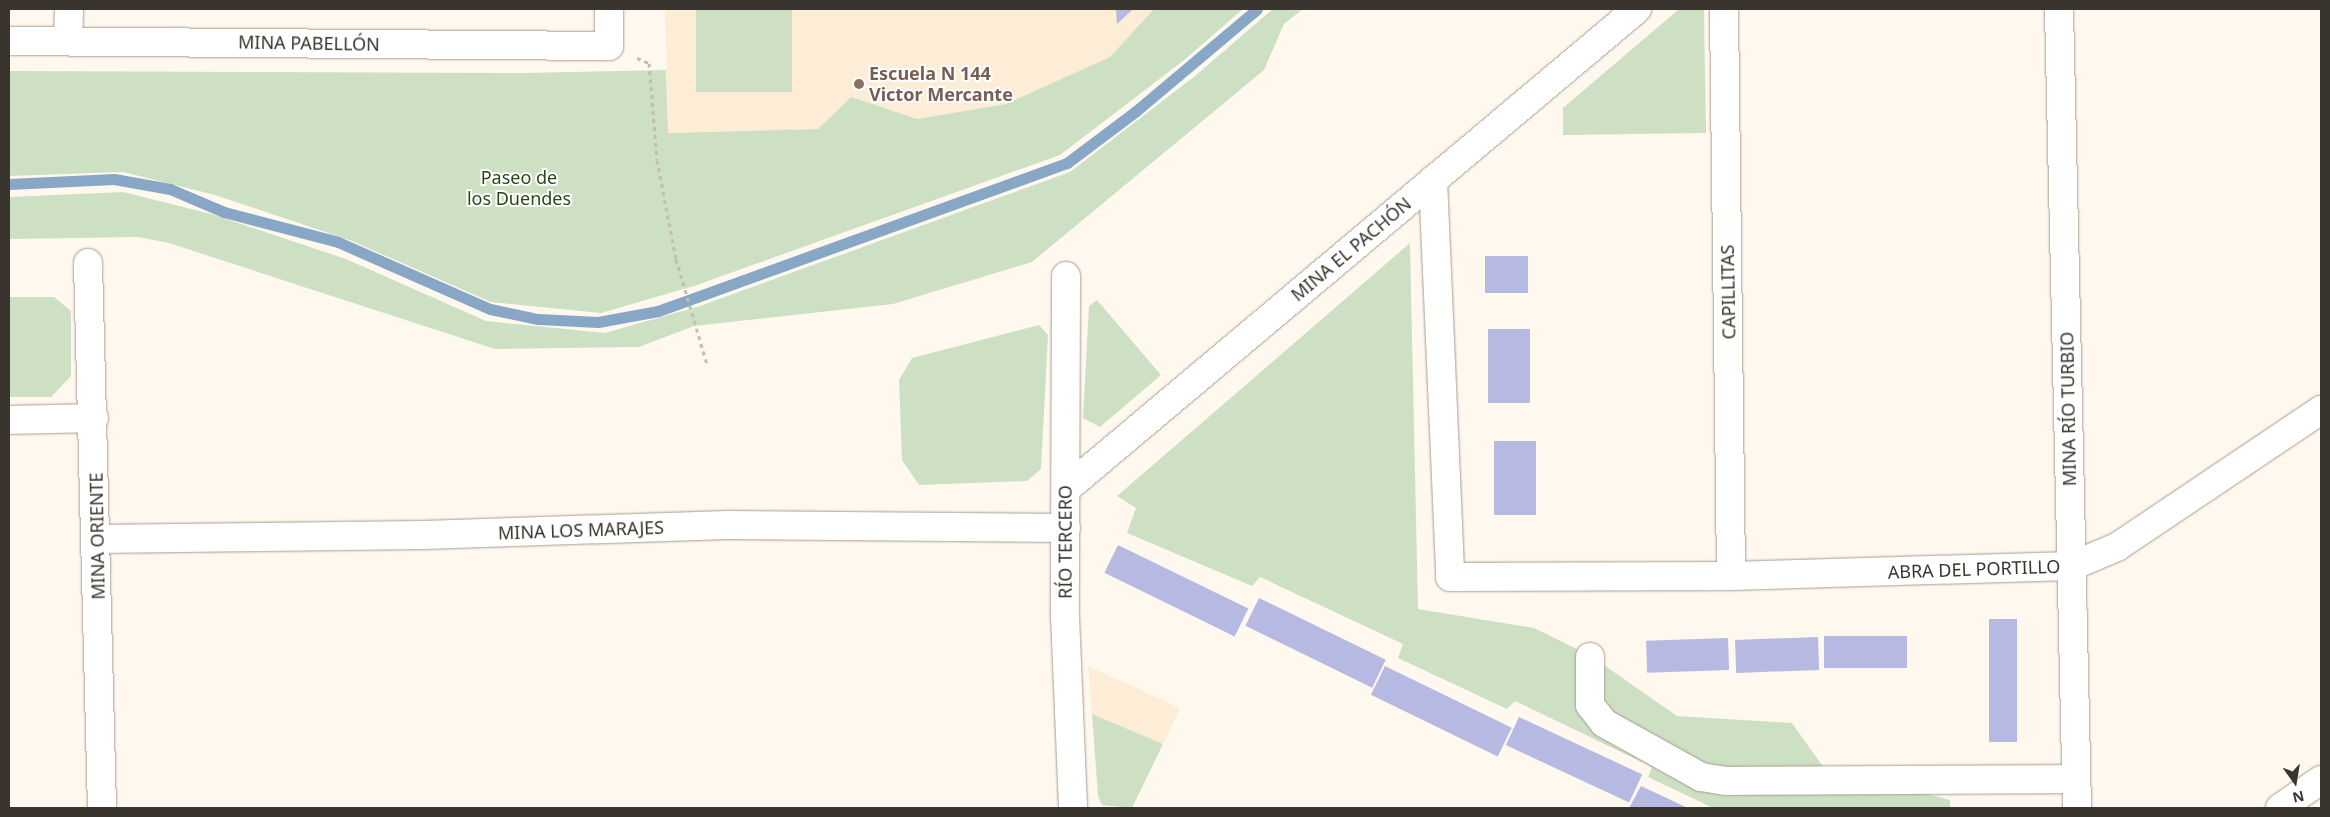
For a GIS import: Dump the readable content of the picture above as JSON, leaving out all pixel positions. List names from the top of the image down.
{
  "streets": {
    "street": [
      "MINA PABELLÓN",
      "MINA EL PACHÓN",
      "CAPILLITAS",
      "MINA RÍO TURBIO",
      "MINA LOS MARAJES",
      "MINA ORIENTE",
      "RÍO TERCERO",
      "ABRA DEL PORTILLO"
    ]
  },
  "crossings": [
    ["MINA EL PACHÓN", "RÍO TERCERO"],
    ["MINA EL PACHÓN", "ABRA DEL PORTILLO"],
    ["CAPILLITAS", "ABRA DEL PORTILLO"],
    ["MINA RÍO TURBIO", "ABRA DEL PORTILLO"],
    ["MINA LOS MARAJES", "MINA ORIENTE"],
    ["MINA LOS MARAJES", "RÍO TERCERO"]
  ],
  "parks": ["Paseo de los Duendes"],
  "places": ["Escuela N 144 Victor Mercante"],
  "north": "bottom"
}
